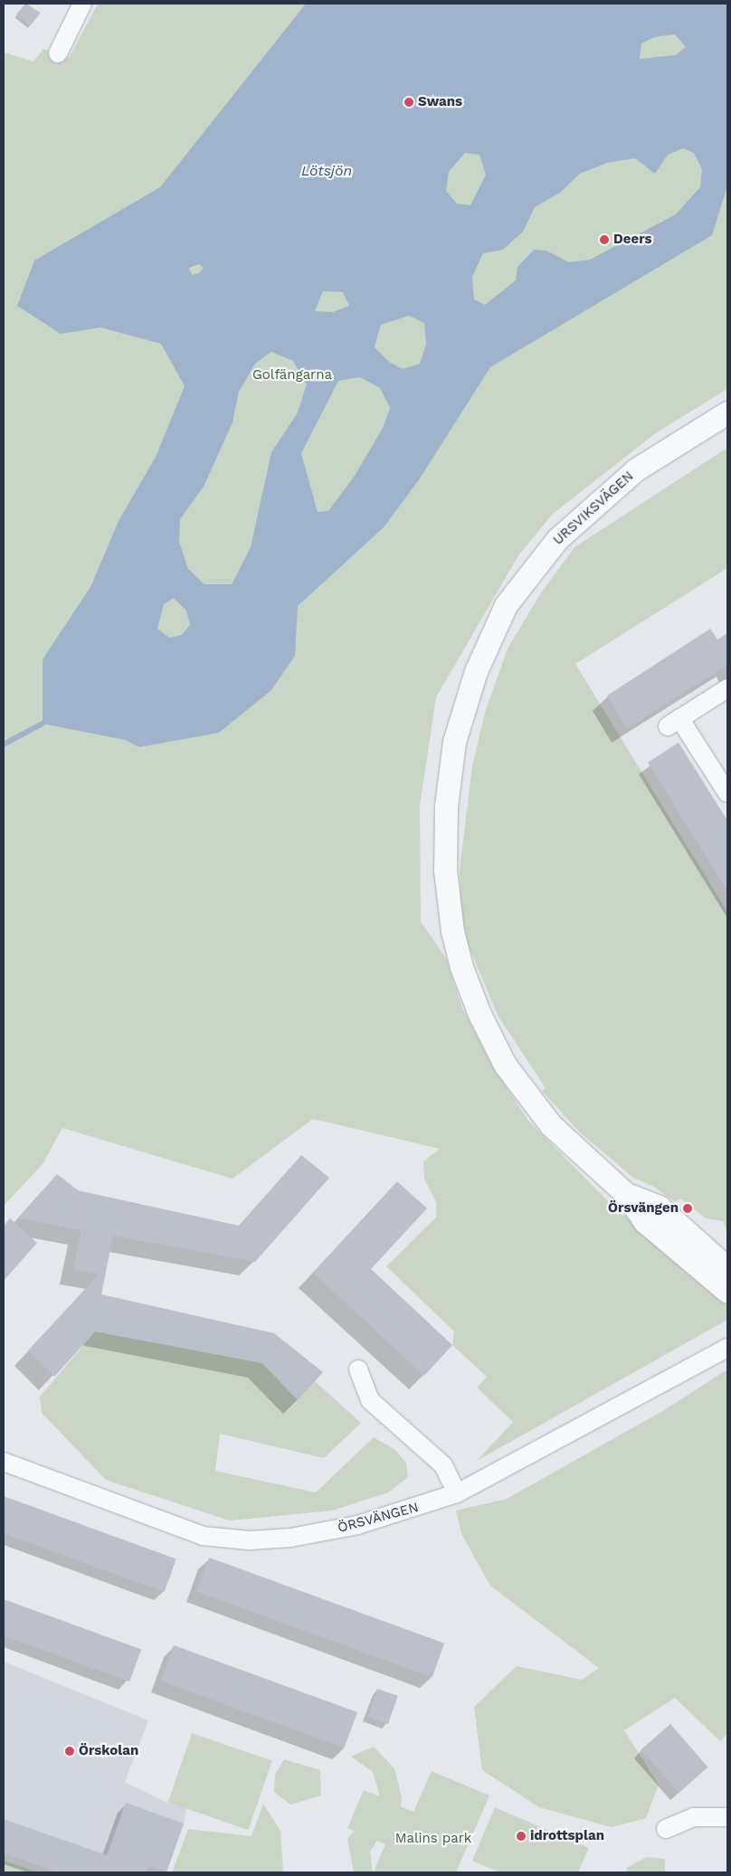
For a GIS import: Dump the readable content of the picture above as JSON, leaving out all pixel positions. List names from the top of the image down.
{
  "streets": {
    "street": ["URSVIKSVÄGEN", "ÖRSVÄNGEN"]
  },
  "water": ["Lötsjön"],
  "parks": ["Golfängarna", "Malins park"],
  "places": [
    "Swans",
    "Deers",
    "Örsvängen",
    "Örskolan",
    "idrottsplan"
  ]
}
